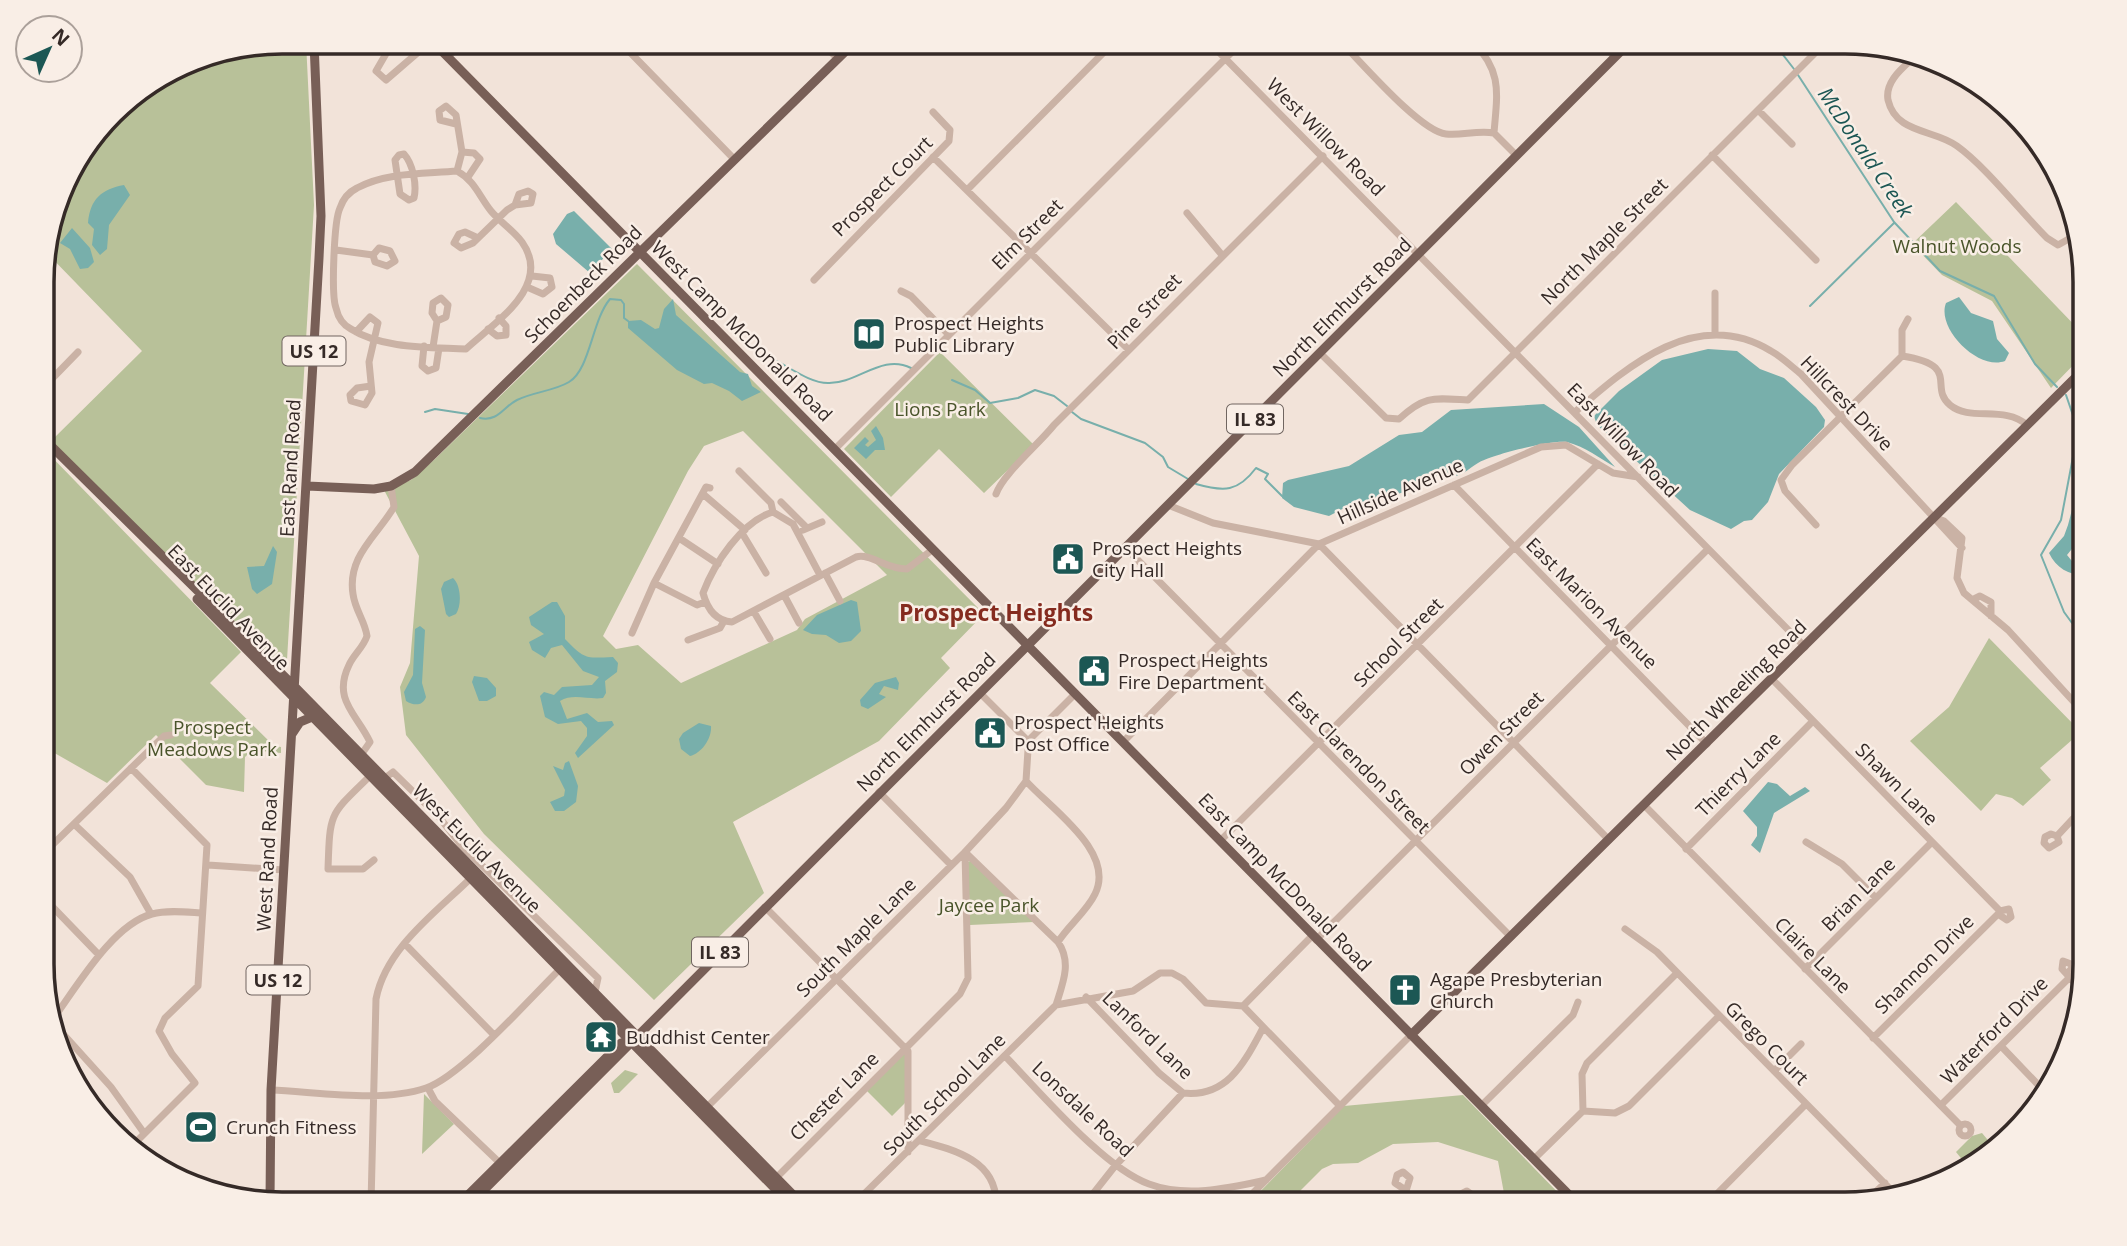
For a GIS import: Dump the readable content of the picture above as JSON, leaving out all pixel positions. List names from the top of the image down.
{
  "streets": {
    "main road": [
      "Schoenbeck Road",
      "North Elmhurst Road",
      "West Camp McDonald Road",
      "US 12",
      "IL 83",
      "East Rand Road",
      "East Euclid Avenue",
      "North Wheeling Road",
      "West Euclid Avenue",
      "West Rand Road",
      "East Camp McDonald Road"
    ],
    "street": [
      "West Willow Road",
      "Prospect Court",
      "Elm Street",
      "North Maple Street",
      "Pine Street",
      "Hillcrest Drive",
      "East Willow Road",
      "Hillside Avenue",
      "East Marion Avenue",
      "School Street",
      "Owen Street",
      "East Clarendon Street",
      "Thierry Lane",
      "Shawn Lane",
      "Brian Lane",
      "South Maple Lane",
      "Claire Lane",
      "Shannon Drive",
      "Waterford Drive",
      "Lanford Lane",
      "Grego Court",
      "South School Lane",
      "Chester Lane",
      "Lonsdale Road"
    ]
  },
  "crossings": [
    ["West Willow Road", "Elm Street"],
    ["West Willow Road", "North Elmhurst Road"],
    ["West Willow Road", "Pine Street"],
    ["West Willow Road", "East Willow Road"],
    ["Elm Street", "West Camp McDonald Road"],
    ["North Maple Street", "North Elmhurst Road"],
    ["North Maple Street", "East Willow Road"],
    ["Schoenbeck Road", "West Camp McDonald Road"],
    ["Schoenbeck Road", "East Rand Road"],
    ["North Elmhurst Road", "West Camp McDonald Road"],
    ["North Elmhurst Road", "East Willow Road"],
    ["North Elmhurst Road", "Hillside Avenue"],
    ["North Elmhurst Road", "East Clarendon Street"],
    ["North Elmhurst Road", "West Euclid Avenue"],
    ["North Elmhurst Road", "East Camp McDonald Road"],
    ["West Camp McDonald Road", "East Camp McDonald Road"],
    ["Hillcrest Drive", "East Willow Road"],
    ["Hillcrest Drive", "North Wheeling Road"],
    ["East Willow Road", "Hillside Avenue"],
    ["East Willow Road", "North Wheeling Road"],
    ["East Willow Road", "Owen Street"],
    ["East Rand Road", "East Euclid Avenue"],
    ["East Rand Road", "West Euclid Avenue"],
    ["East Rand Road", "West Rand Road"],
    ["Hillside Avenue", "East Marion Avenue"],
    ["Hillside Avenue", "School Street"],
    ["East Marion Avenue", "School Street"],
    ["East Marion Avenue", "North Wheeling Road"],
    ["East Marion Avenue", "Owen Street"],
    ["East Euclid Avenue", "West Euclid Avenue"],
    ["East Euclid Avenue", "West Rand Road"],
    ["School Street", "East Clarendon Street"],
    ["School Street", "East Camp McDonald Road"],
    ["North Wheeling Road", "East Clarendon Street"],
    ["North Wheeling Road", "Shawn Lane"],
    ["North Wheeling Road", "East Camp McDonald Road"],
    ["North Wheeling Road", "Claire Lane"],
    ["Owen Street", "East Clarendon Street"],
    ["Owen Street", "East Camp McDonald Road"],
    ["Thierry Lane", "Shawn Lane"],
    ["Thierry Lane", "Claire Lane"],
    ["Shawn Lane", "Brian Lane"],
    ["Shawn Lane", "Shannon Drive"],
    ["West Euclid Avenue", "West Rand Road"],
    ["Brian Lane", "Claire Lane"],
    ["South Maple Lane", "Chester Lane"],
    ["Claire Lane", "Shannon Drive"],
    ["Claire Lane", "Waterford Drive"],
    ["South School Lane", "Lonsdale Road"]
  ],
  "districts": ["Prospect Heights"],
  "water": ["McDonald Creek"],
  "parks": [
    "Walnut Woods",
    "Lions Park",
    "Prospect Meadows Park",
    "Jaycee Park"
  ],
  "places": {
    "library": ["Prospect Heights Public Library"],
    "public building": ["Prospect Heights City Hall", "Prospect Heights Fire Department", "Prospect Heights Post Office"],
    "church": ["Agape Presbyterian Church"],
    "temple": ["Buddhist Center"],
    "sports": ["Crunch Fitness"]
  },
  "north": "top right"
}
